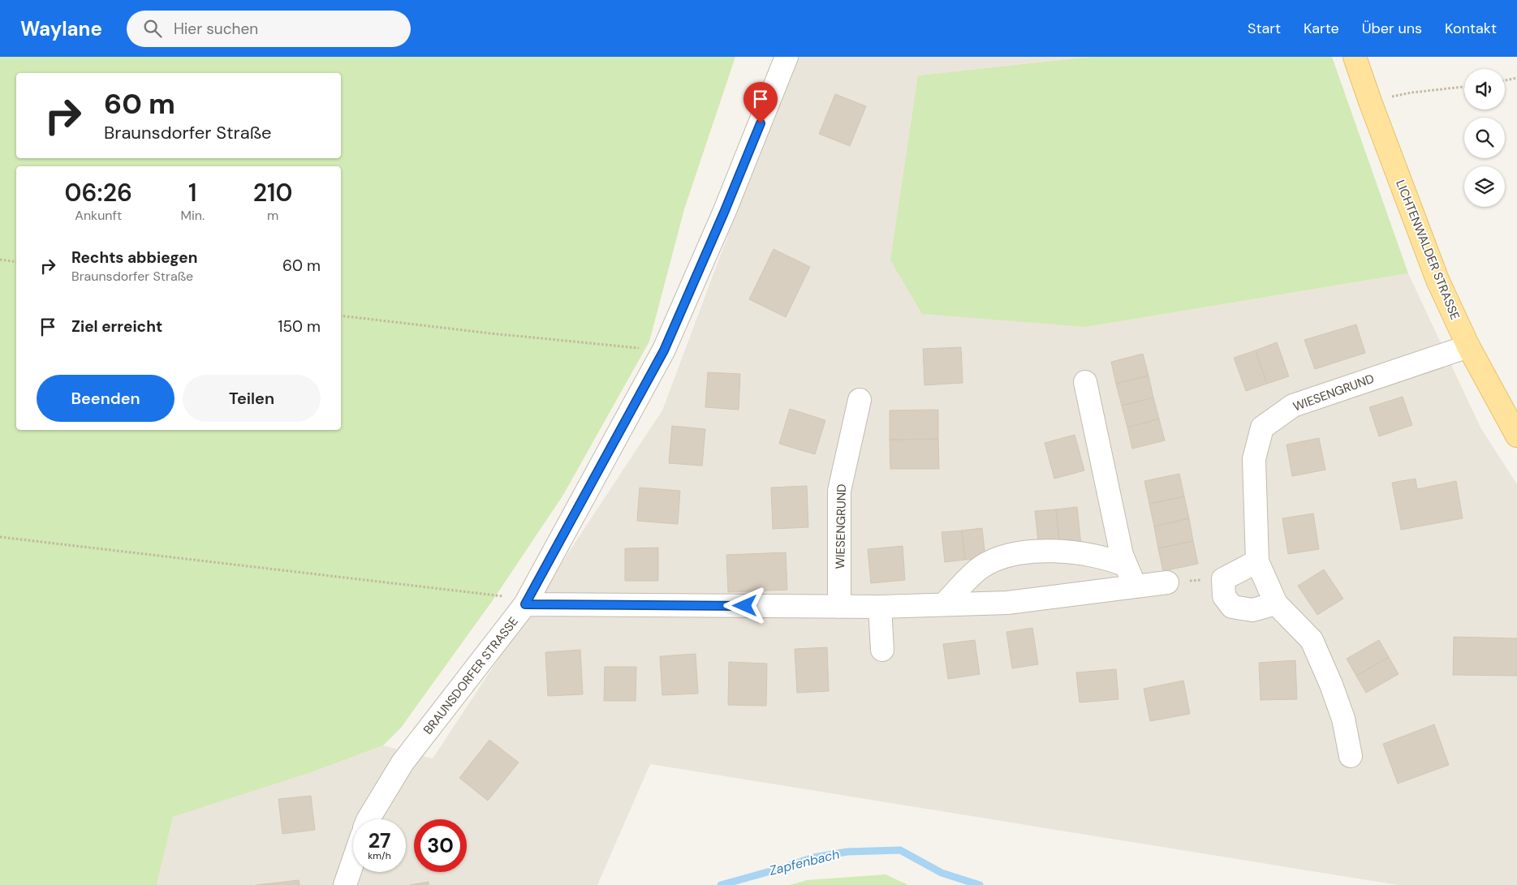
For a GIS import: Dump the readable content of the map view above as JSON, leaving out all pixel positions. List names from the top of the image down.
{
  "streets": {
    "main road": ["LICHTENWALDER STRASSE"],
    "street": ["WIESENGRUND", "BRAUNSDORFER STRASSE"]
  },
  "crossings": [
    ["LICHTENWALDER STRASSE", "WIESENGRUND"]
  ],
  "water": ["Zapfenbach"],
  "page": {
    "header": "Waylane",
    "search": "Hier suchen",
    "nav": [
      "Start",
      "Karte",
      "Über uns",
      "Kontakt"
    ],
    "turn": ["60 m", "Braunsdorfer Straße"],
    "eta": [
      "06:26",
      "Ankunft",
      "1",
      "Min.",
      "210",
      "m"
    ],
    "list": [
      {
        "name": "Rechts abbiegen",
        "note": "Braunsdorfer Straße",
        "value": "60 m"
      },
      {
        "name": "Ziel erreicht",
        "value": "150 m"
      }
    ],
    "buttons": ["Beenden", "Teilen"],
    "speed": "27 km/h",
    "limit": "30"
  }
}
